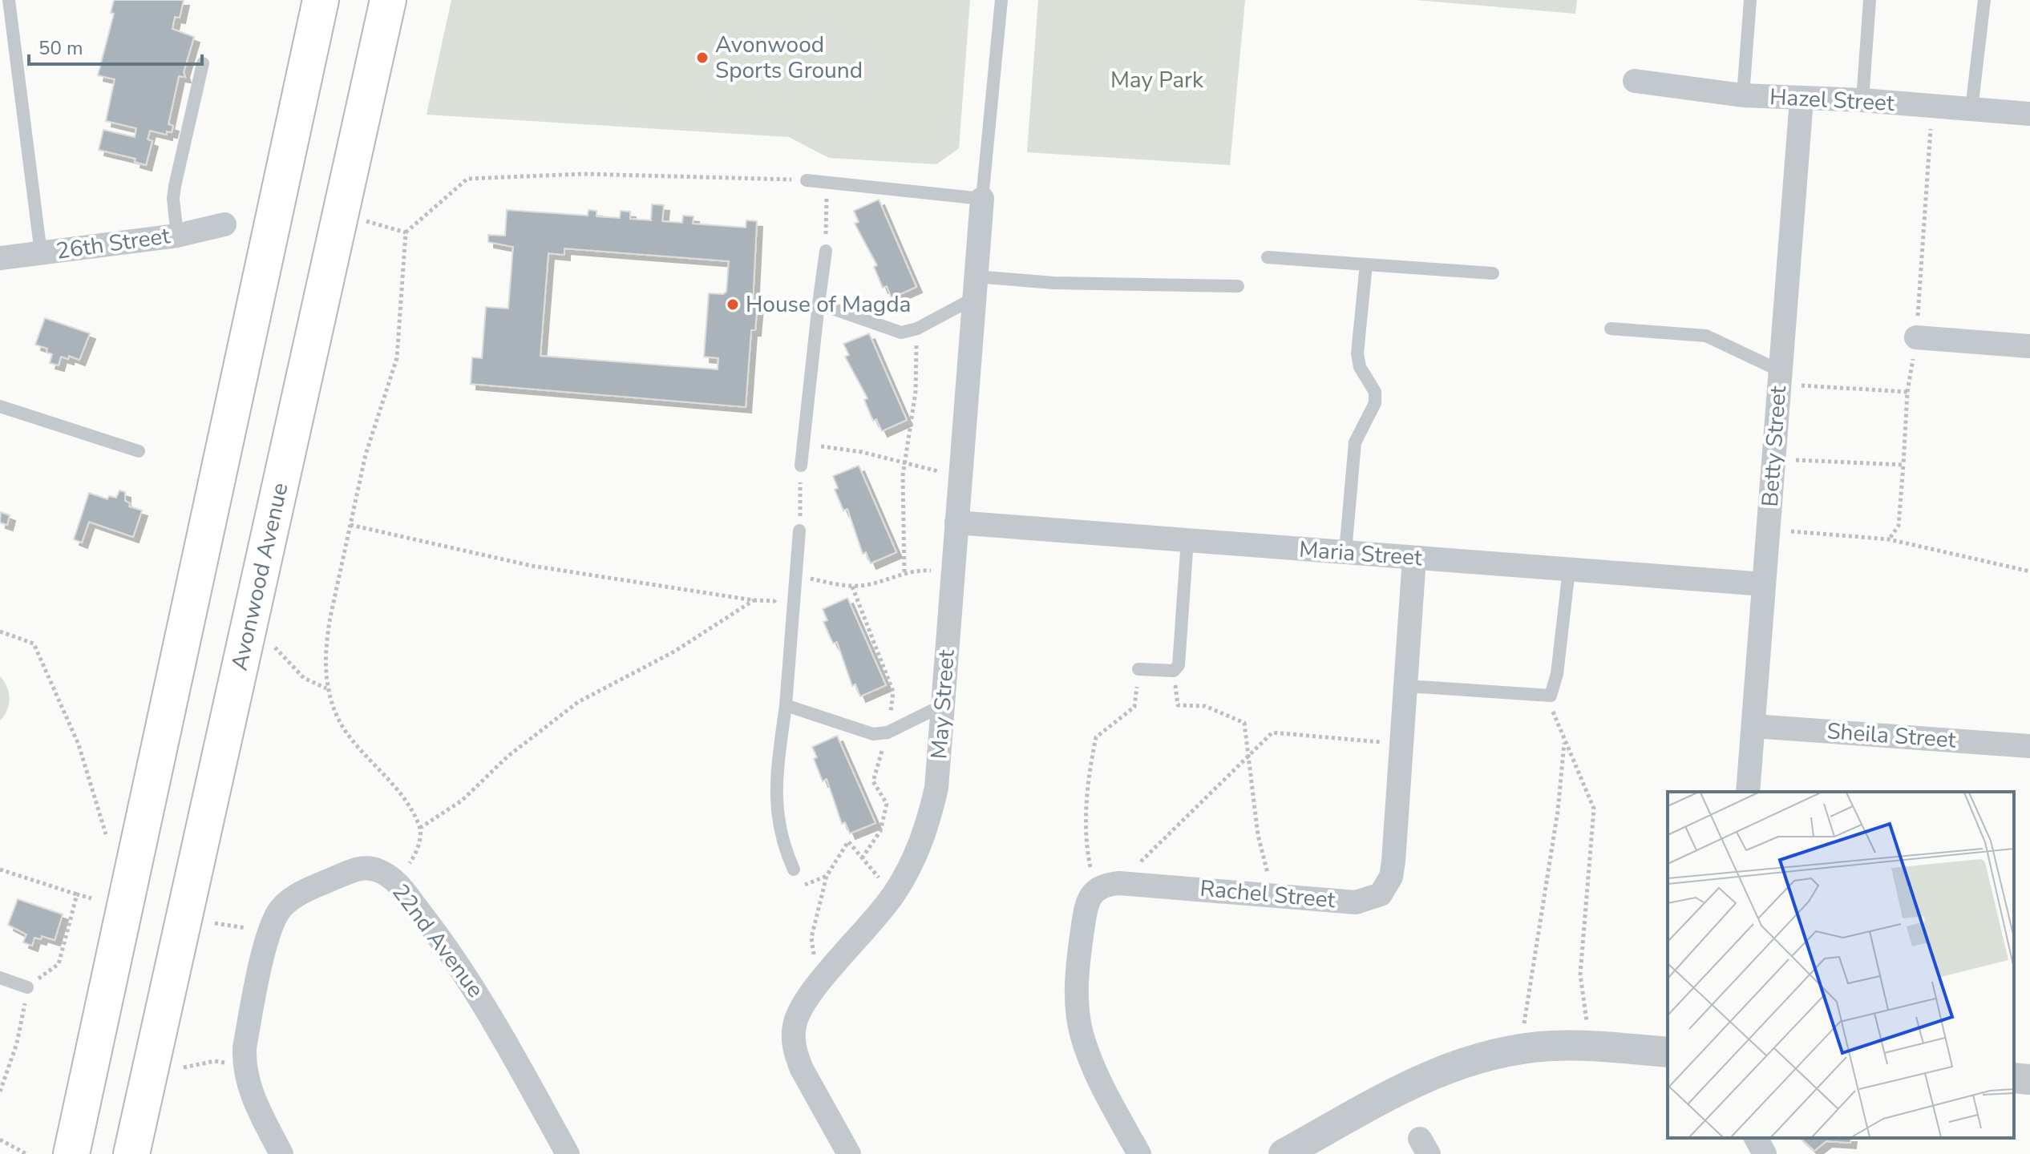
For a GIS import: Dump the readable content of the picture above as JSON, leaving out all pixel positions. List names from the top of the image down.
{
  "streets": {
    "main road": ["Avonwood Avenue"],
    "street": [
      "Hazel Street",
      "26th Street",
      "Betty Street",
      "Maria Street",
      "May Street",
      "Sheila Street",
      "Rachel Street",
      "22nd Avenue"
    ]
  },
  "crossings": [
    ["Hazel Street", "Betty Street"],
    ["Betty Street", "Maria Street"],
    ["Betty Street", "Sheila Street"],
    ["Maria Street", "May Street"],
    ["Maria Street", "Rachel Street"]
  ],
  "parks": ["May Park"],
  "places": ["Avonwood Sports Ground", "House of Magda"],
  "scale_bar": "50 m"
}
